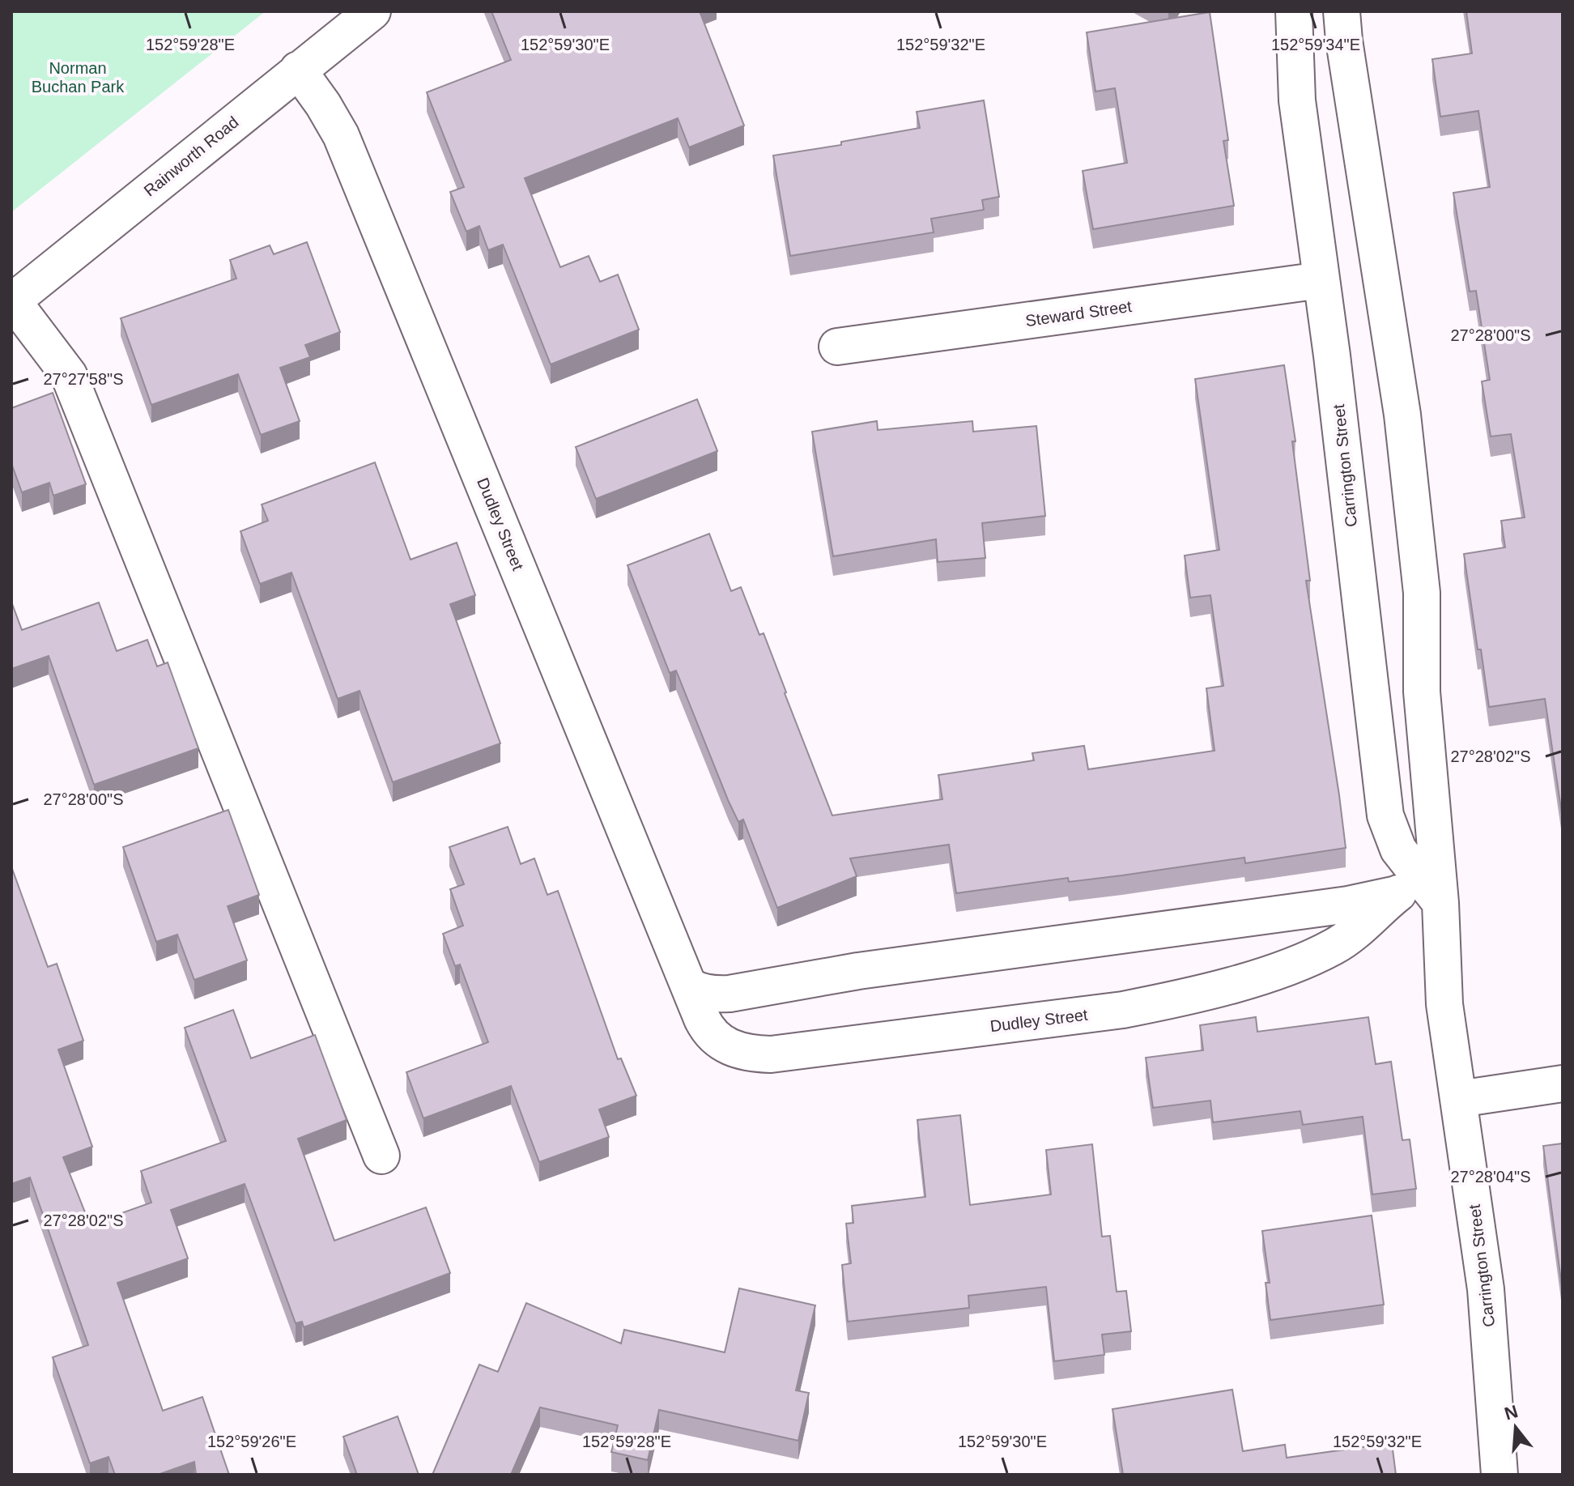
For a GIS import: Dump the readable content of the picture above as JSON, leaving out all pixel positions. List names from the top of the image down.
{
  "streets": {
    "street": [
      "Rainworth Road",
      "Steward Street",
      "Carrington Street",
      "Dudley Street"
    ]
  },
  "crossings": [
    ["Rainworth Road", "Dudley Street"],
    ["Steward Street", "Carrington Street"],
    ["Carrington Street", "Dudley Street"]
  ],
  "parks": ["Norman Buchan Park"],
  "north": "top",
  "coordinates": [
    "152°59'34\"E",
    "152°59'28\"E",
    "152°59'30\"E",
    "152°59'32\"E",
    "27°28'00\"S",
    "27°27'58\"S",
    "27°28'02\"S",
    "27°28'04\"S",
    "152°59'26\"E"
  ]
}
